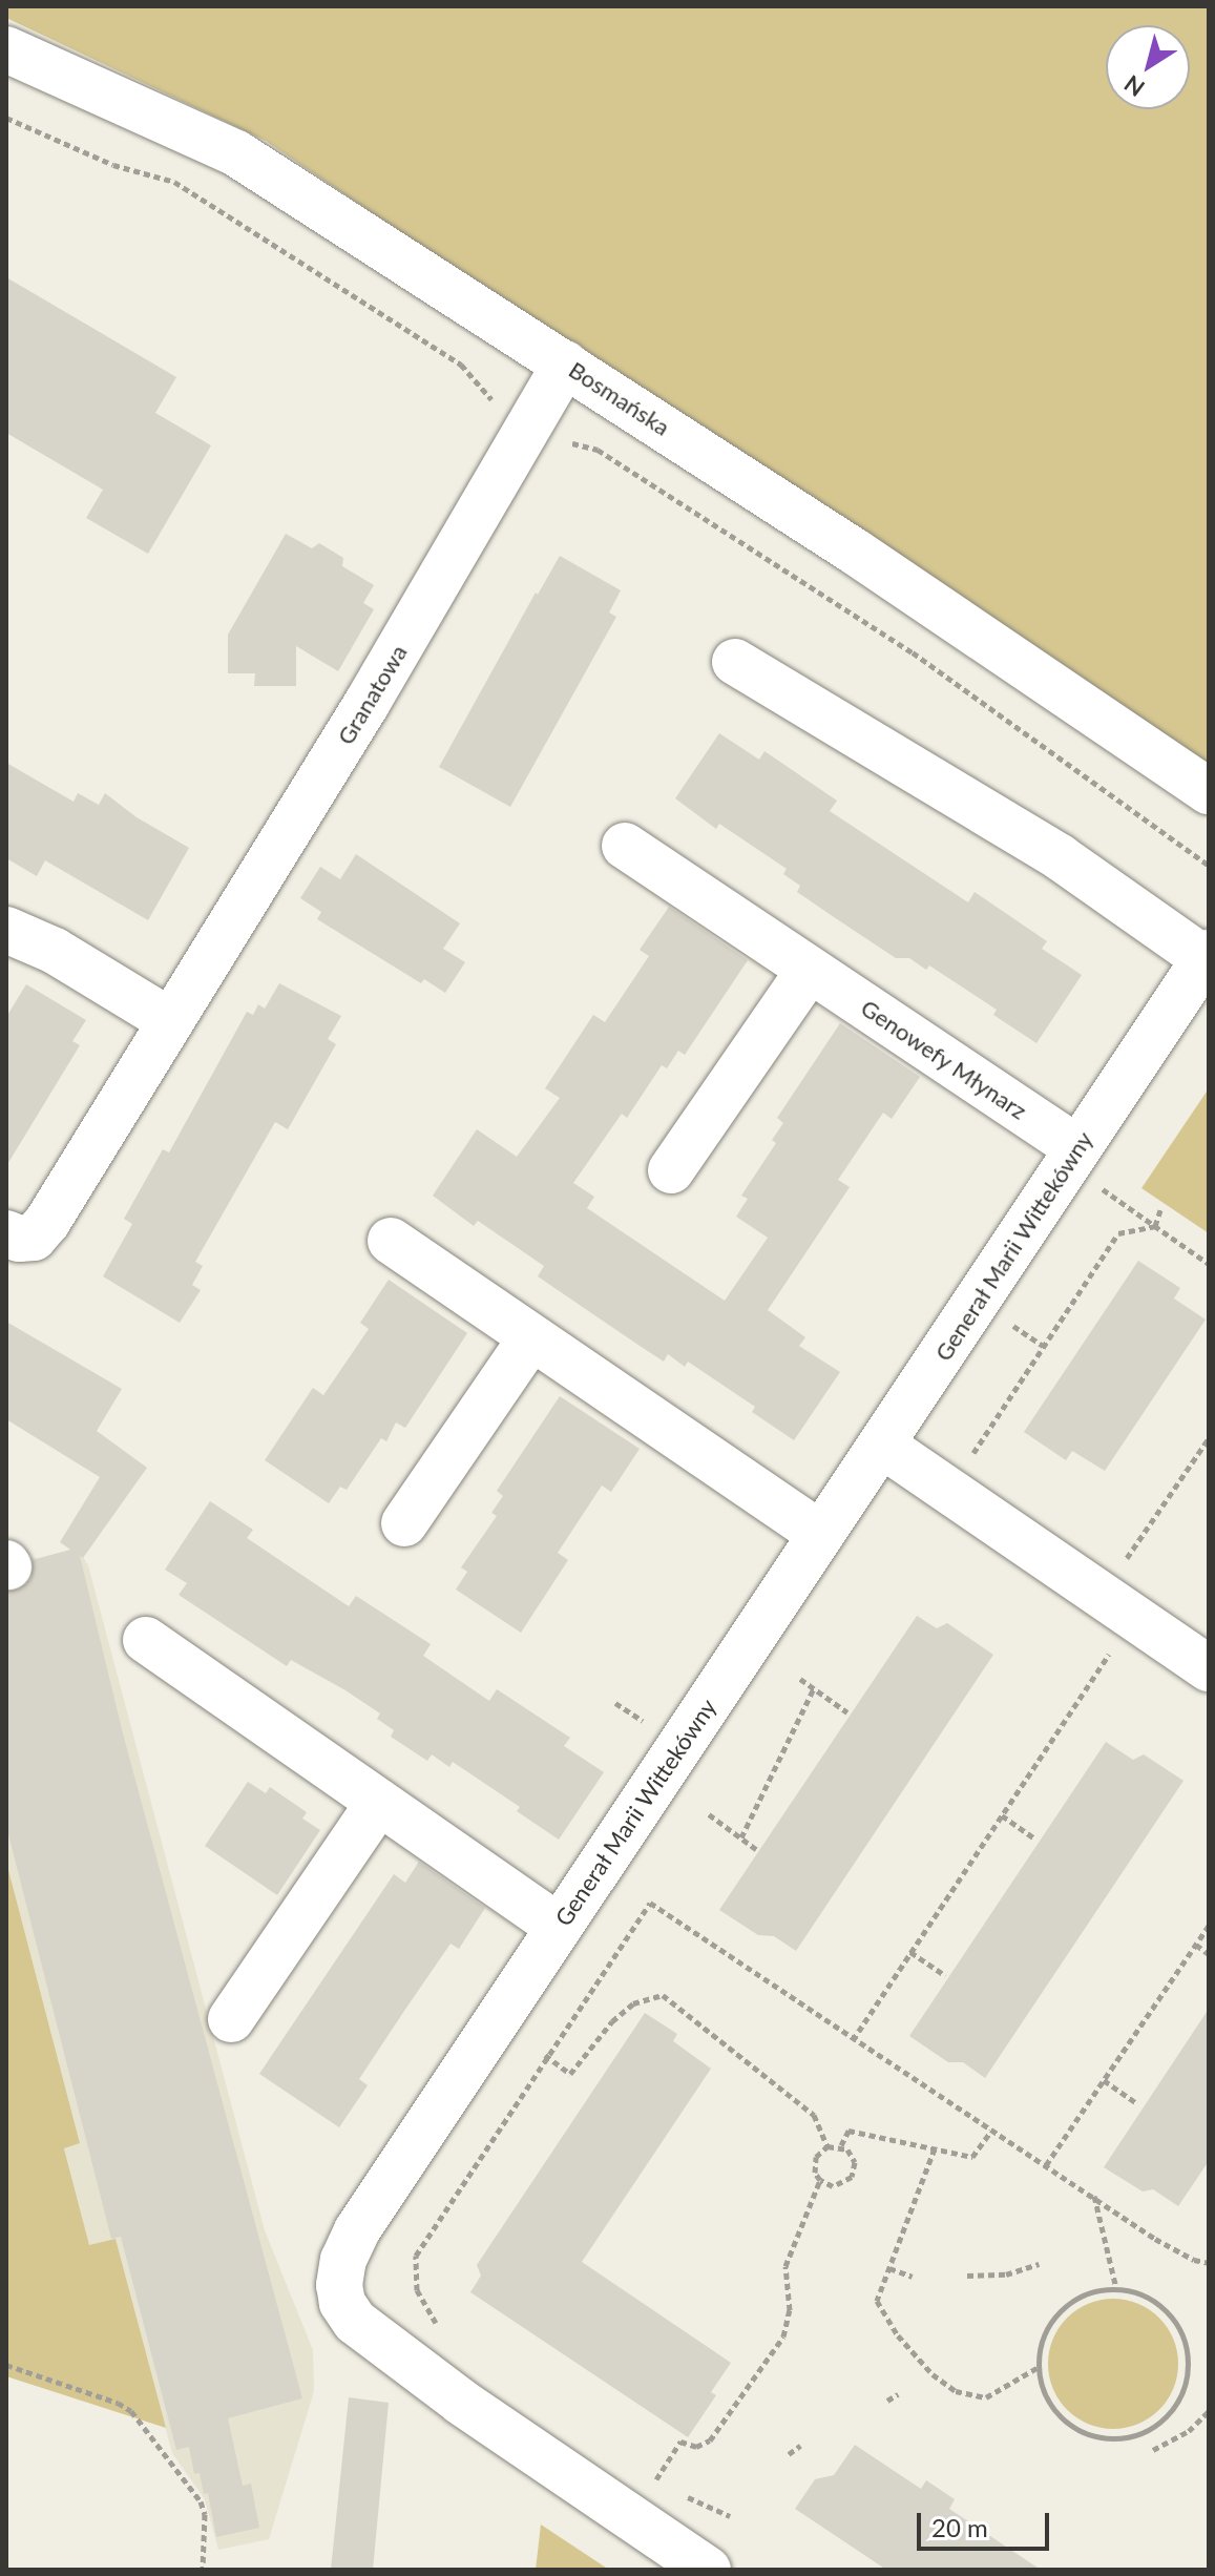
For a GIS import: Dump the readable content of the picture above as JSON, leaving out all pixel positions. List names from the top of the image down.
{
  "streets": {
    "street": [
      "Bosmańska",
      "Granatowa",
      "Genowefy Młynarz",
      "Generał Marii Wittekówny"
    ]
  },
  "crossings": [
    ["Bosmańska", "Granatowa"],
    ["Genowefy Młynarz", "Generał Marii Wittekówny"]
  ],
  "scale_bar": "20 m",
  "north": "bottom left"
}
